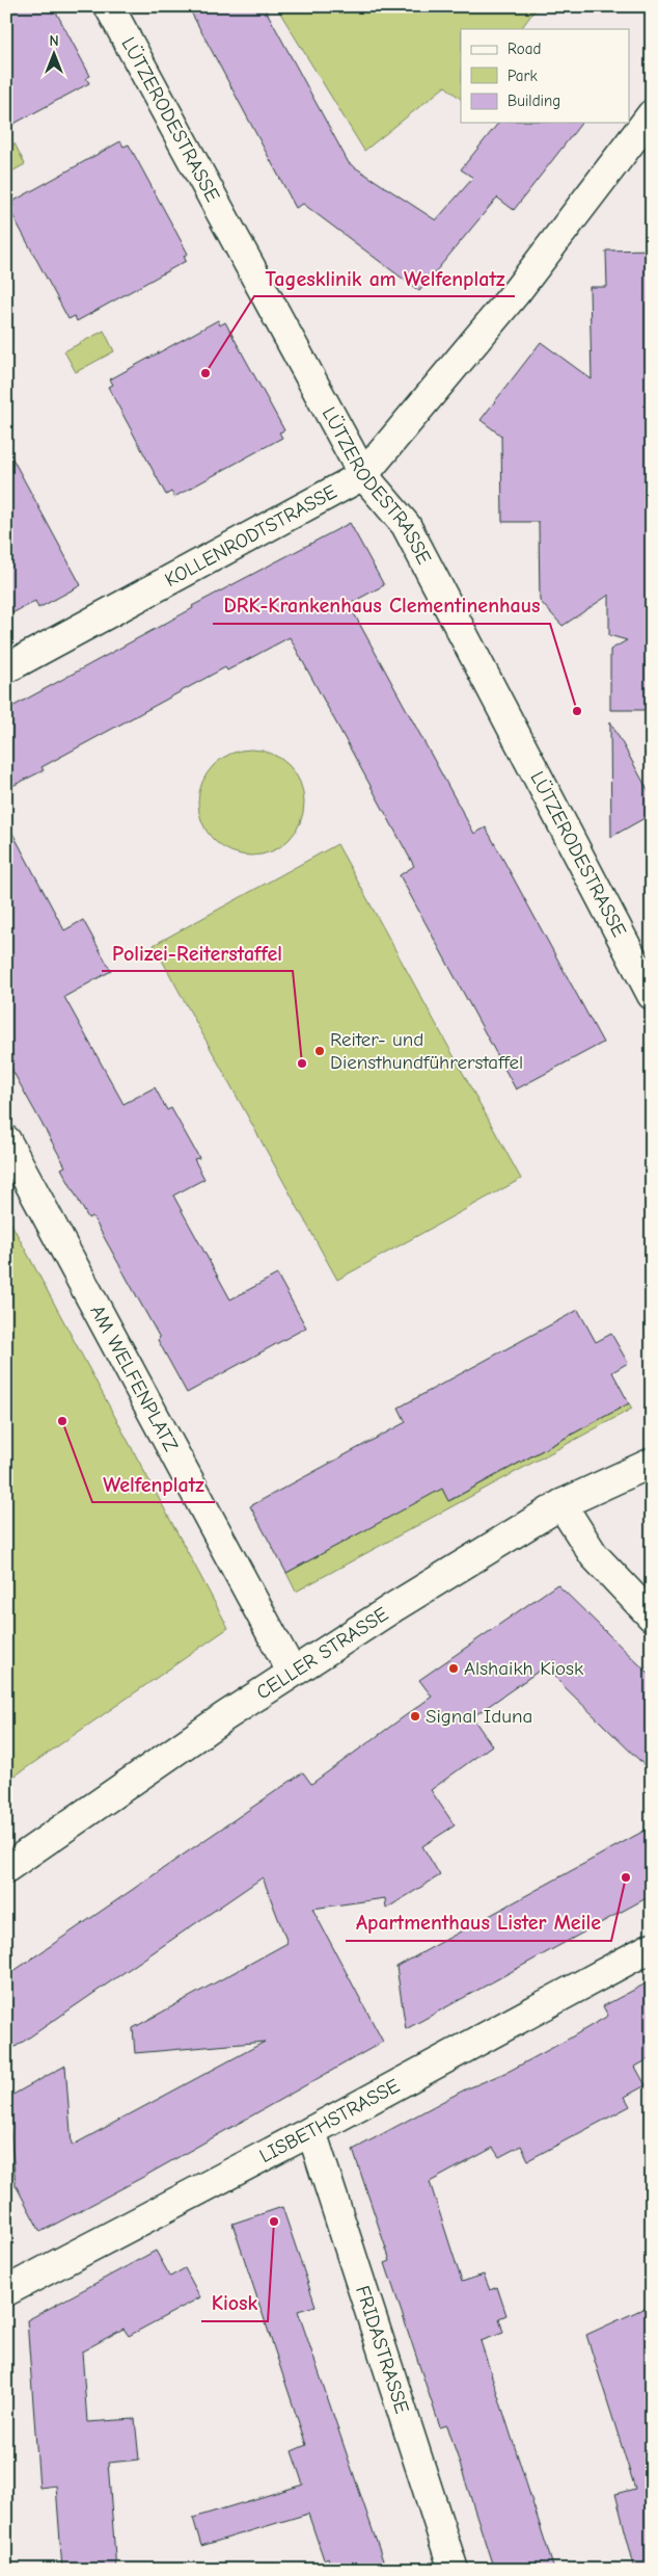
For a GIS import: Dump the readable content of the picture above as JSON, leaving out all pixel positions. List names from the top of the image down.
{
  "streets": {
    "street": [
      "LÜTZERODESTRASSE",
      "KOLLENRODTSTRASSE",
      "AM WELFENPLATZ",
      "CELLER STRASSE",
      "LISBETHSTRASSE",
      "FRIDASTRASSE"
    ]
  },
  "crossings": [
    ["LÜTZERODESTRASSE", "KOLLENRODTSTRASSE"],
    ["AM WELFENPLATZ", "CELLER STRASSE"],
    ["LISBETHSTRASSE", "FRIDASTRASSE"]
  ],
  "places": [
    "Tagesklinik am Welfenplatz",
    "DRK-Krankenhaus Clementinenhaus",
    "Reiter- und Diensthundführerstaffel",
    "Polizei-Reiterstaffel",
    "Welfenplatz",
    "Alshaikh Kiosk",
    "Signal Iduna",
    "Apartmenthaus Lister Meile",
    "Kiosk"
  ],
  "legend": ["Road", "Park", "Building"],
  "north": "top"
}
